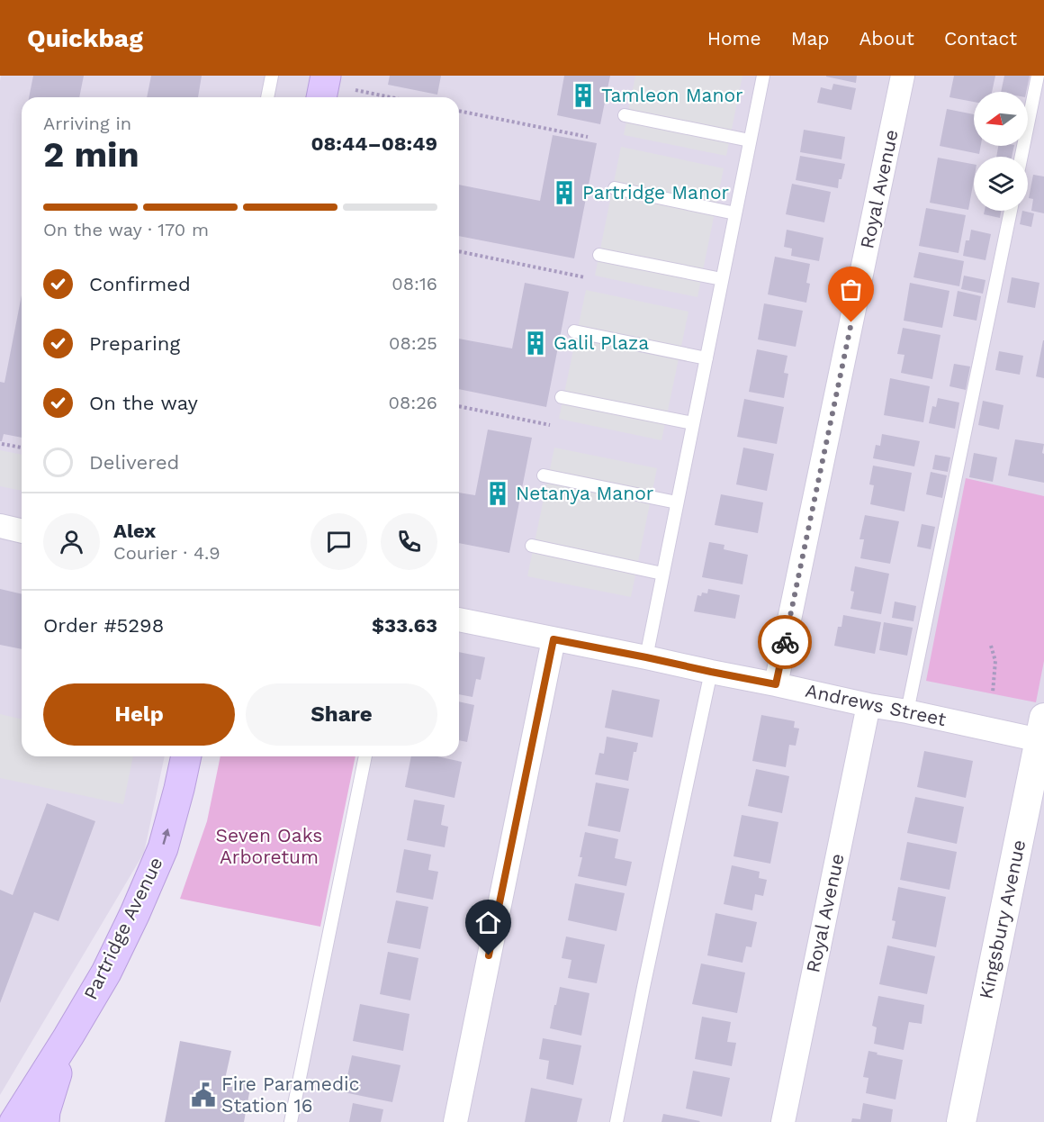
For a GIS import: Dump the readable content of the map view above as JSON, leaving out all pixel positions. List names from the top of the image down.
{
  "streets": {
    "main road": ["Partridge Avenue"],
    "street": ["Royal Avenue", "Andrews Street", "Kingsbury Avenue"]
  },
  "crossings": [
    ["Royal Avenue", "Andrews Street"],
    ["Andrews Street", "Kingsbury Avenue"]
  ],
  "one_way": ["Partridge Avenue"],
  "parks": ["Seven Oaks Arboretum"],
  "places": {
    "building": [
      "Tamleon Manor",
      "Partridge Manor",
      "Galil Plaza",
      "Netanya Manor"
    ],
    "public building": ["Fire Paramedic Station 16"]
  },
  "north": "left",
  "page": {
    "header": "Quickbag",
    "nav": [
      "Home",
      "Map",
      "About",
      "Contact"
    ],
    "heading": ["2 min", "Arriving in", "08:44–08:49"],
    "panel": [
      "Alex",
      "Courier · 4.9",
      "Order #5298",
      "$33.63"
    ],
    "bar": "On the way · 170 m",
    "list": [
      ["Confirmed", "08:16"],
      ["Preparing", "08:25"],
      ["On the way", "08:26"],
      "Delivered"
    ],
    "buttons": ["Help", "Share"]
  }
}
